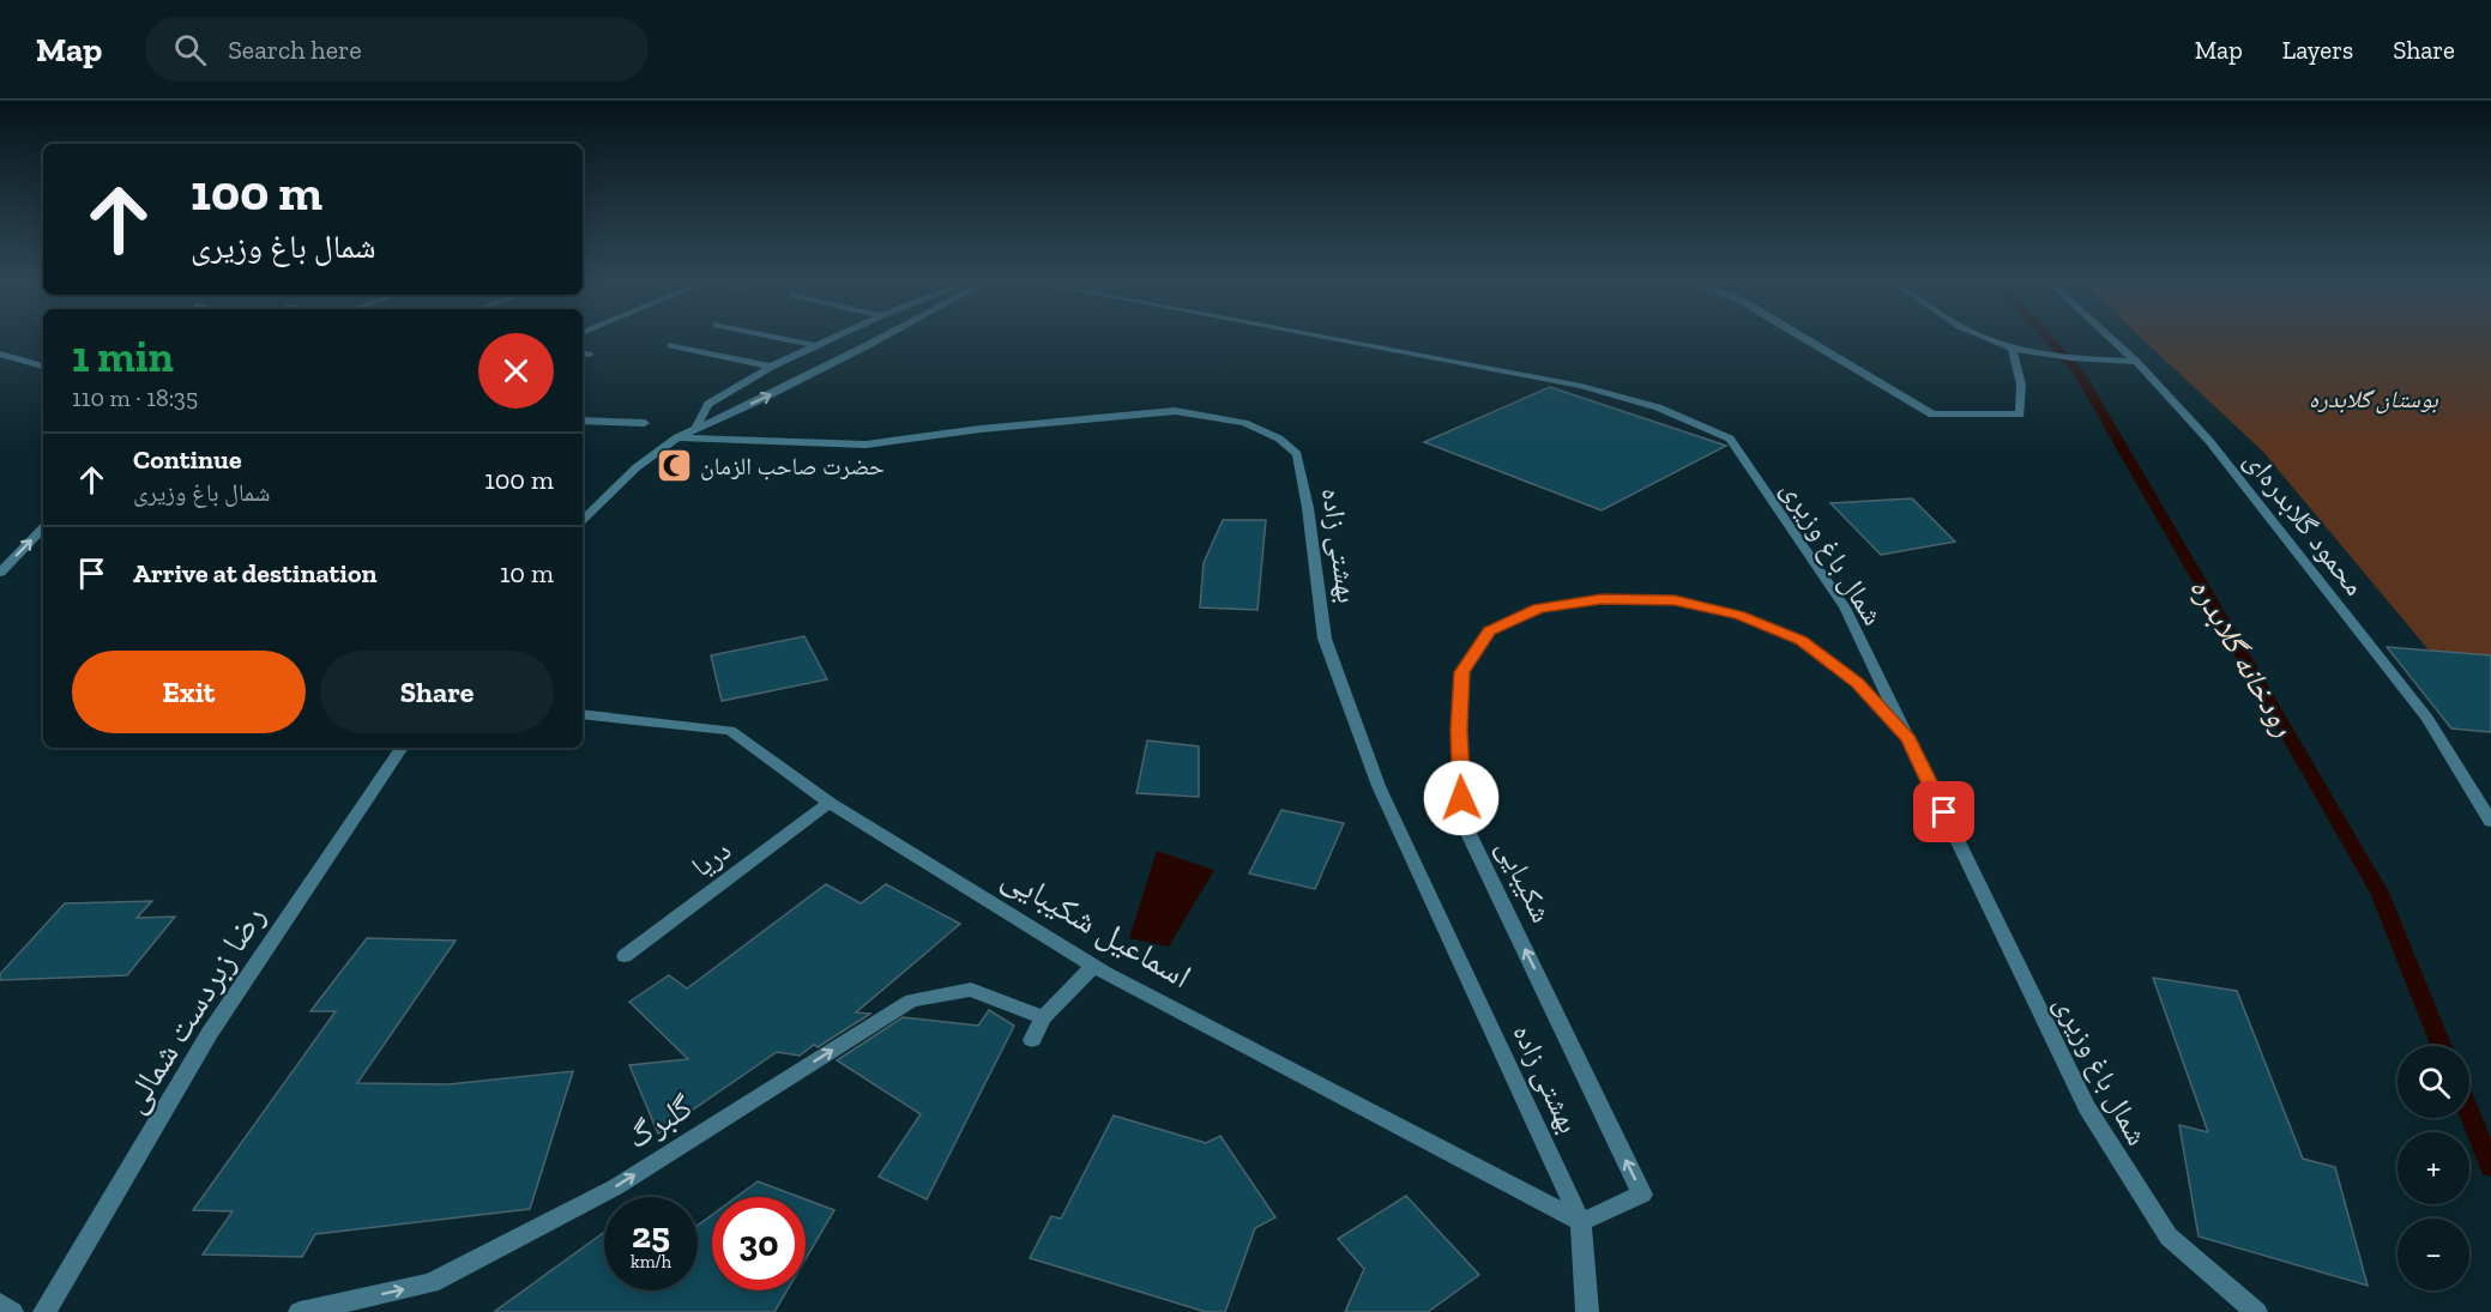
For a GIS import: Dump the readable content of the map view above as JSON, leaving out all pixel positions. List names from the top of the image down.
{
  "streets": {
    "street": [
      "محمود گلابدره‌ای",
      "بهشتی زاده",
      "شمال باغ وزیری",
      "دریا",
      "شکیبایی",
      "اسماعیل شکیبایی",
      "رضا زبردست شمالی",
      "گلبرگ"
    ]
  },
  "crossings": [
    ["بهشتی زاده", "شکیبایی"],
    ["بهشتی زاده", "اسماعیل شکیبایی"],
    ["شمال باغ وزیری", "شکیبایی"],
    ["دریا", "اسماعیل شکیبایی"],
    ["شکیبایی", "اسماعیل شکیبایی"]
  ],
  "one_way": ["گلبرگ"],
  "water": ["رودخانه گلابدره"],
  "parks": ["بوستان گلابدره"],
  "places": {
    "mosque": ["حضرت صاحب الزمان"]
  },
  "page": {
    "header": "Map",
    "search": "Search here",
    "nav": ["Map", "Layers", "Share"],
    "turn": ["100 m", "شمال باغ وزیری"],
    "heading": ["1 min", "110 m · 18:35"],
    "list": [
      {
        "name": "Continue",
        "note": "شمال باغ وزیری",
        "value": "100 m"
      },
      {
        "name": "Arrive at destination",
        "value": "10 m"
      }
    ],
    "buttons": ["Exit", "Share"],
    "map_buttons": ["+", "−"],
    "speed": "25 km/h",
    "limit": "30"
  }
}
